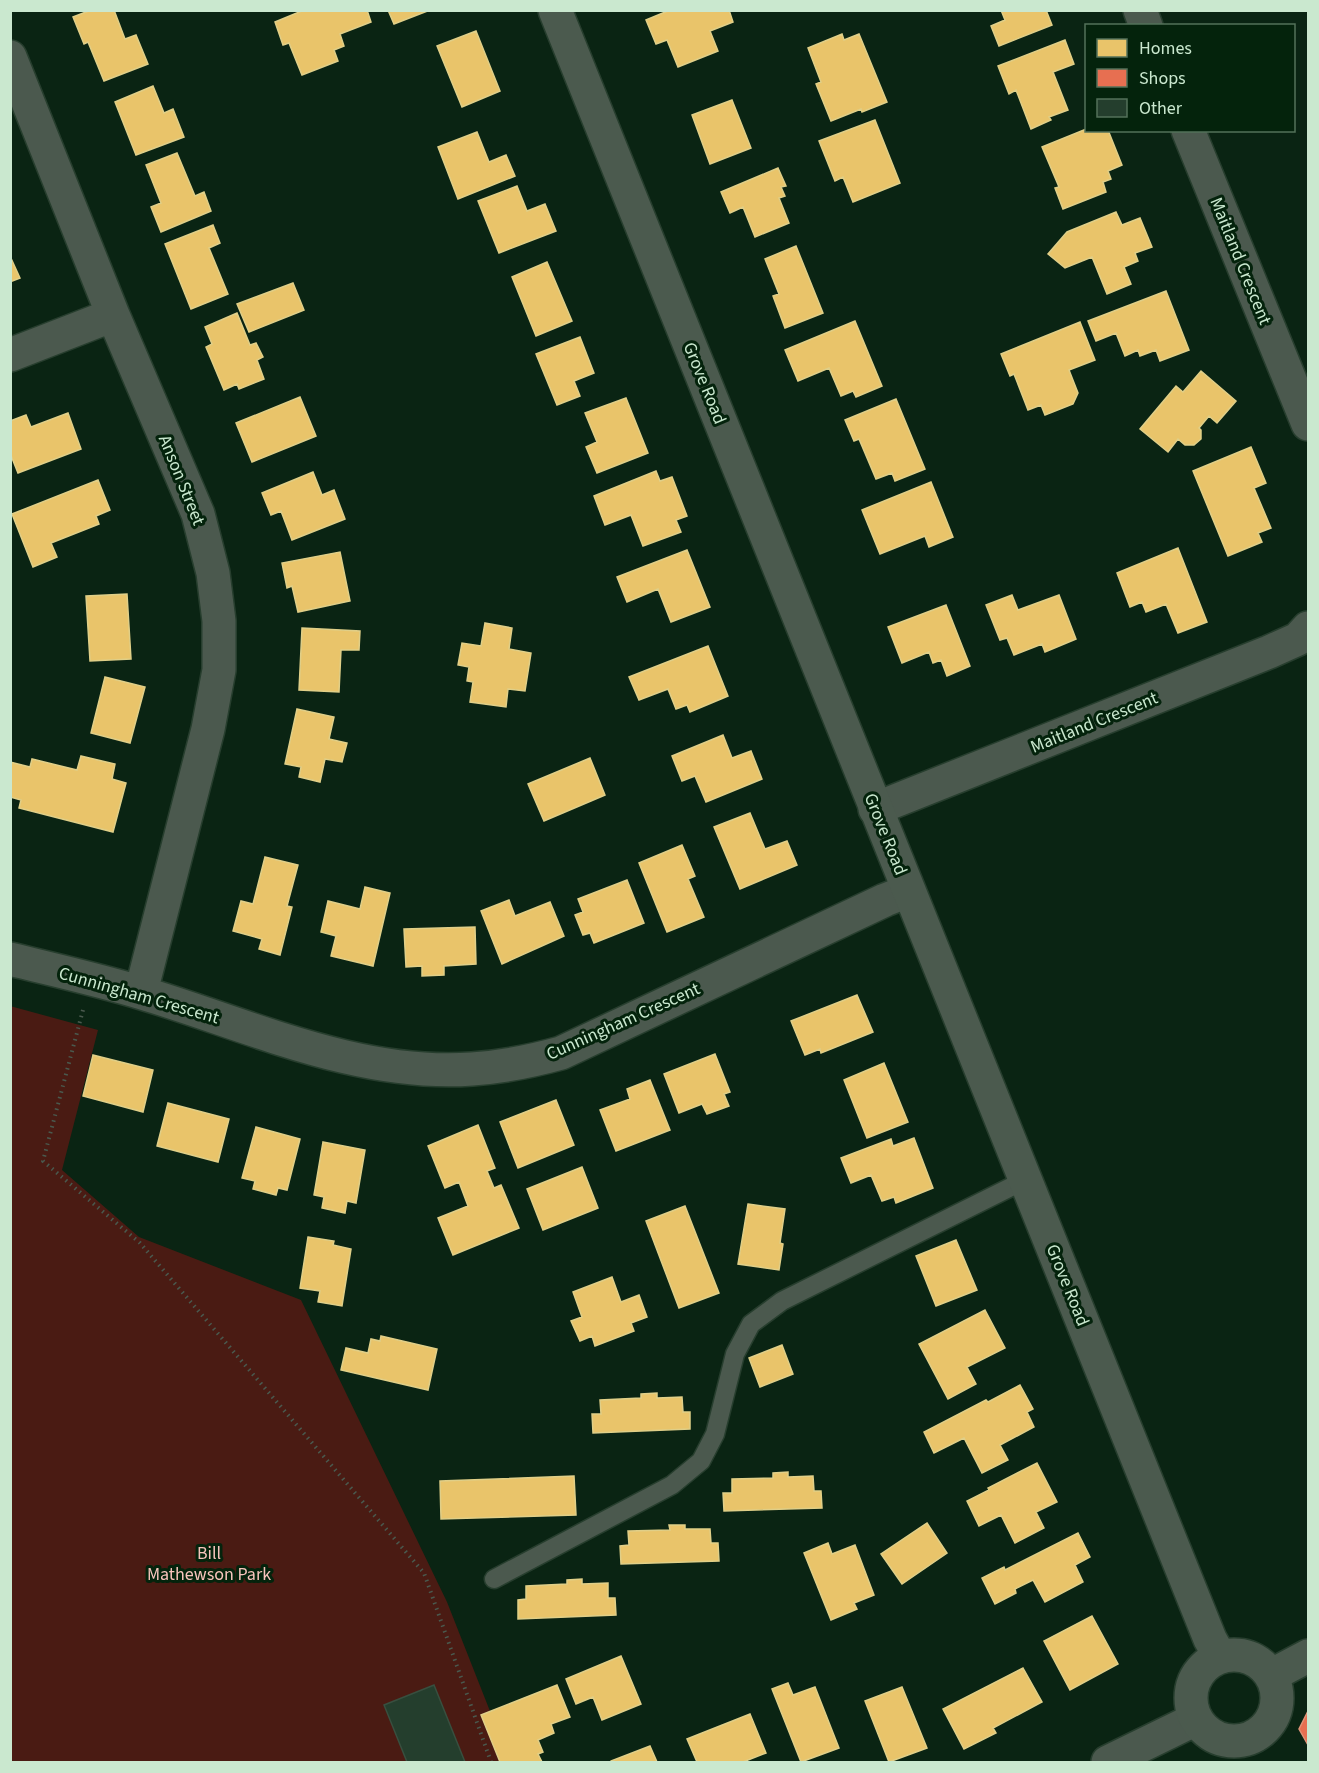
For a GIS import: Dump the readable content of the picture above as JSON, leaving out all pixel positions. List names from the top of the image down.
{
  "streets": {
    "main road": ["Grove Road"],
    "street": ["Maitland Crescent", "Anson Street", "Cunningham Crescent"]
  },
  "crossings": [
    ["Maitland Crescent", "Grove Road"],
    ["Grove Road", "Cunningham Crescent"],
    ["Anson Street", "Cunningham Crescent"]
  ],
  "parks": ["Bill Mathewson Park"],
  "legend": ["Homes", "Shops", "Other"]
}
